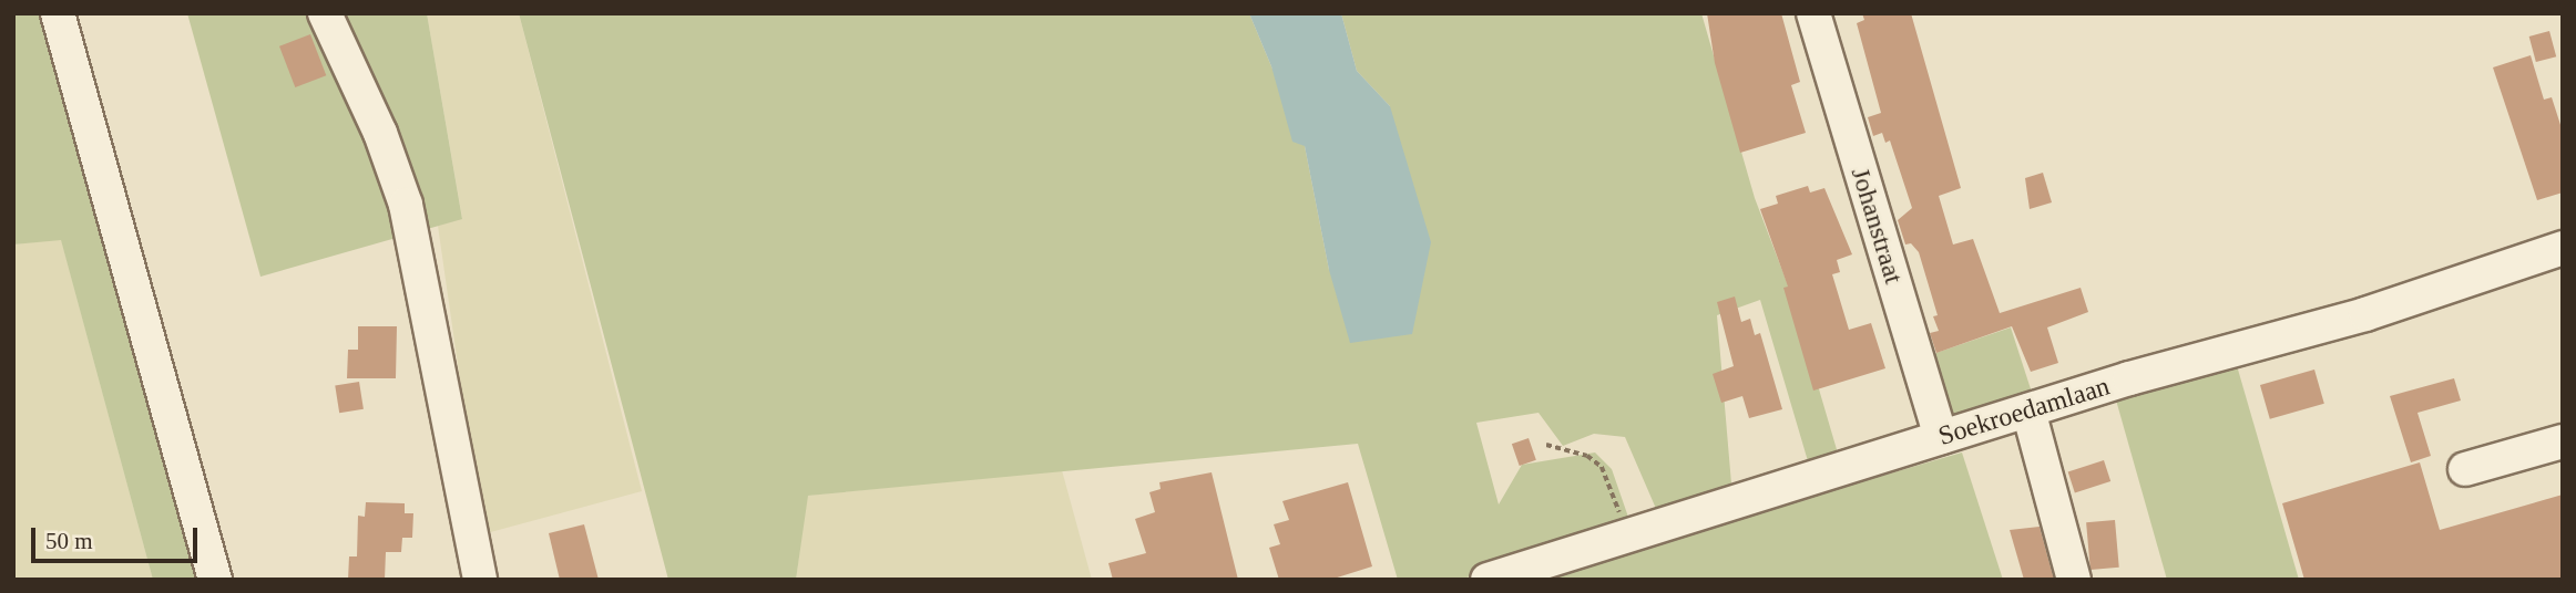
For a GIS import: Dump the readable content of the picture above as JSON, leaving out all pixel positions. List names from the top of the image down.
{
  "streets": {
    "street": ["Johanstraat", "Soekroedamlaan"]
  },
  "crossings": [
    ["Johanstraat", "Soekroedamlaan"]
  ],
  "scale_bar": "50 m"
}
